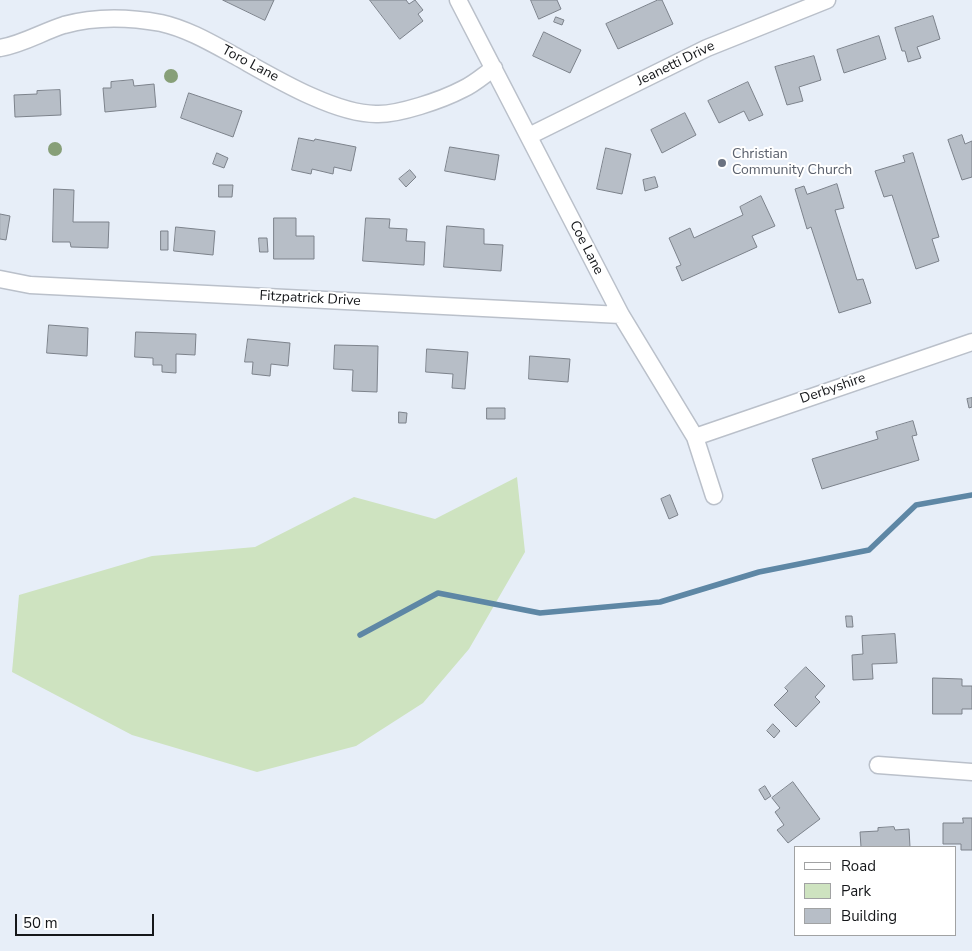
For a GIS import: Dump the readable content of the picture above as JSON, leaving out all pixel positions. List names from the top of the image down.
{
  "streets": {
    "street": [
      "Toro Lane",
      "Jeanetti Drive",
      "Coe Lane",
      "Fitzpatrick Drive",
      "Derbyshire"
    ]
  },
  "crossings": [
    ["Toro Lane", "Coe Lane"],
    ["Jeanetti Drive", "Coe Lane"],
    ["Coe Lane", "Fitzpatrick Drive"],
    ["Coe Lane", "Derbyshire"]
  ],
  "places": ["Christian Community Church"],
  "legend": ["Road", "Park", "Building"],
  "scale_bar": "50 m"
}
